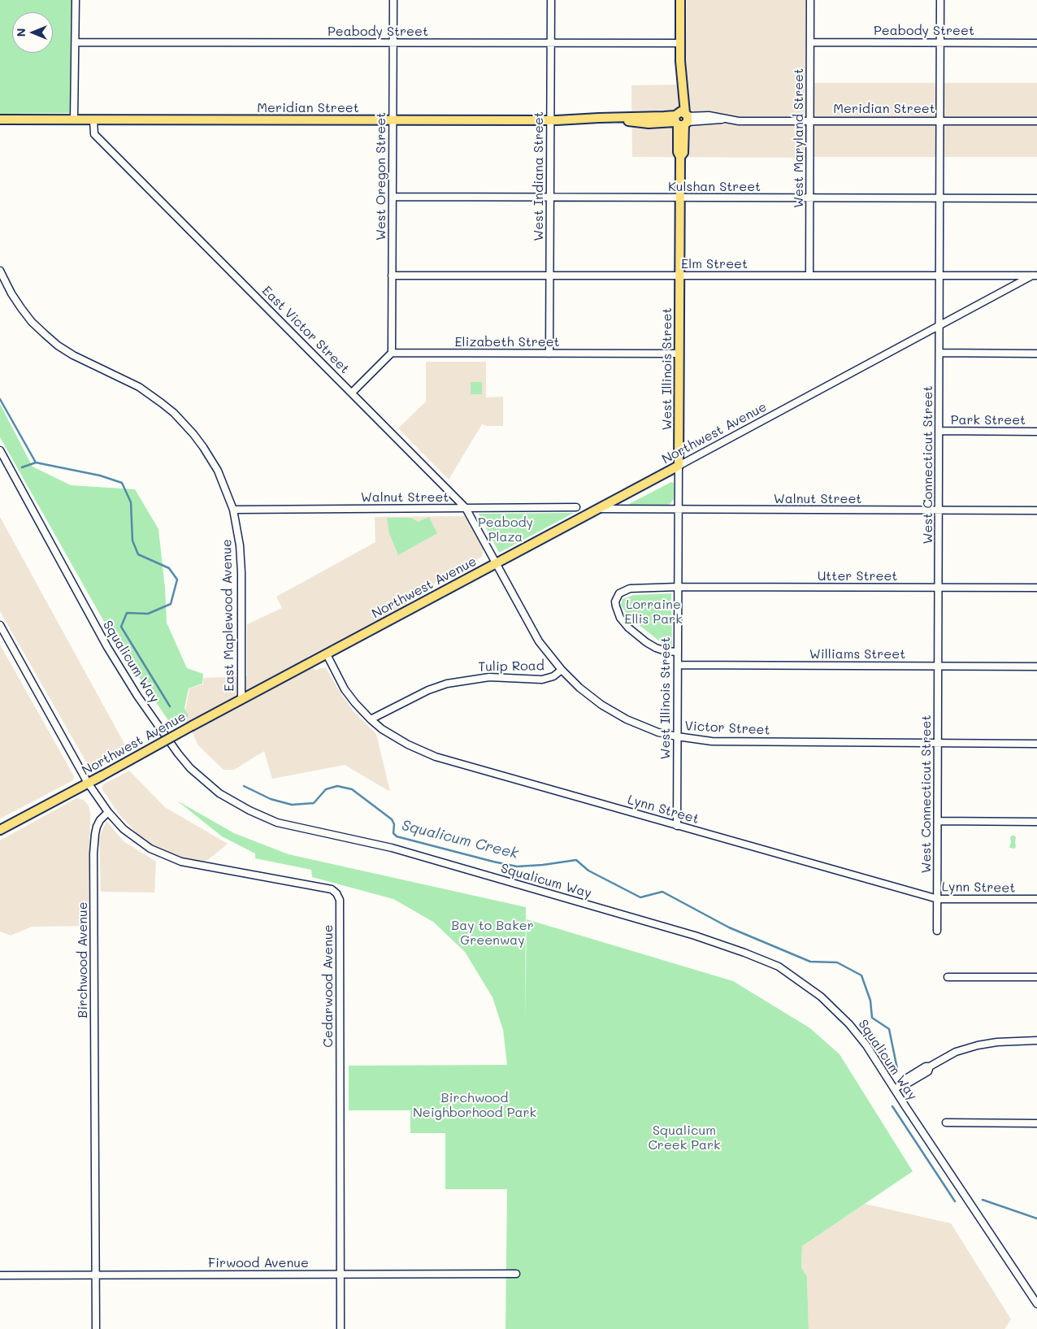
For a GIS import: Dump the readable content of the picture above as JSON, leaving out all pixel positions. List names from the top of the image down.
{
  "streets": {
    "main road": ["Meridian Street", "West Illinois Street", "Northwest Avenue"],
    "street": [
      "Peabody Street",
      "West Maryland Street",
      "West Oregon Street",
      "West Indiana Street",
      "Kulshan Street",
      "Elm Street",
      "East Victor Street",
      "Elizabeth Street",
      "Park Street",
      "West Connecticut Street",
      "Walnut Street",
      "Utter Street",
      "East Maplewood Avenue",
      "Williams Street",
      "Squalicum Way",
      "Tulip Road",
      "Victor Street",
      "Lynn Street",
      "Birchwood Avenue",
      "Cedarwood Avenue",
      "Firwood Avenue"
    ]
  },
  "crossings": [
    ["Peabody Street", "West Maryland Street"],
    ["Peabody Street", "West Oregon Street"],
    ["Peabody Street", "West Indiana Street"],
    ["Peabody Street", "West Illinois Street"],
    ["Peabody Street", "West Connecticut Street"],
    ["Meridian Street", "West Maryland Street"],
    ["Meridian Street", "West Oregon Street"],
    ["Meridian Street", "West Indiana Street"],
    ["Meridian Street", "East Victor Street"],
    ["Meridian Street", "West Illinois Street"],
    ["Meridian Street", "West Connecticut Street"],
    ["West Maryland Street", "Kulshan Street"],
    ["West Maryland Street", "Elm Street"],
    ["West Oregon Street", "Kulshan Street"],
    ["West Oregon Street", "Elm Street"],
    ["West Oregon Street", "Elizabeth Street"],
    ["West Indiana Street", "Kulshan Street"],
    ["West Indiana Street", "Elm Street"],
    ["West Indiana Street", "Elizabeth Street"],
    ["Kulshan Street", "West Illinois Street"],
    ["Kulshan Street", "West Connecticut Street"],
    ["Elm Street", "West Illinois Street"],
    ["Elm Street", "Northwest Avenue"],
    ["Elm Street", "West Connecticut Street"],
    ["East Victor Street", "Northwest Avenue"],
    ["East Victor Street", "Walnut Street"],
    ["East Victor Street", "Victor Street"],
    ["Elizabeth Street", "West Illinois Street"],
    ["West Illinois Street", "Northwest Avenue"],
    ["West Illinois Street", "Walnut Street"],
    ["West Illinois Street", "Utter Street"],
    ["West Illinois Street", "Williams Street"],
    ["West Illinois Street", "Victor Street"],
    ["West Illinois Street", "Lynn Street"],
    ["Park Street", "West Connecticut Street"],
    ["Northwest Avenue", "West Connecticut Street"],
    ["Northwest Avenue", "Walnut Street"],
    ["Northwest Avenue", "East Maplewood Avenue"],
    ["Northwest Avenue", "Victor Street"],
    ["Northwest Avenue", "Lynn Street"],
    ["West Connecticut Street", "Walnut Street"],
    ["West Connecticut Street", "Utter Street"],
    ["West Connecticut Street", "Williams Street"],
    ["West Connecticut Street", "Victor Street"],
    ["West Connecticut Street", "Lynn Street"],
    ["Walnut Street", "East Maplewood Avenue"],
    ["Tulip Road", "Victor Street"],
    ["Tulip Road", "Lynn Street"],
    ["Birchwood Avenue", "Cedarwood Avenue"],
    ["Birchwood Avenue", "Firwood Avenue"],
    ["Cedarwood Avenue", "Firwood Avenue"]
  ],
  "water": ["Squalicum Creek"],
  "parks": [
    "Peabody Plaza",
    "Lorraine Ellis Park",
    "Bay to Baker Greenway",
    "Birchwood Neighborhood Park",
    "Squalicum Creek Park"
  ],
  "north": "left"
}
